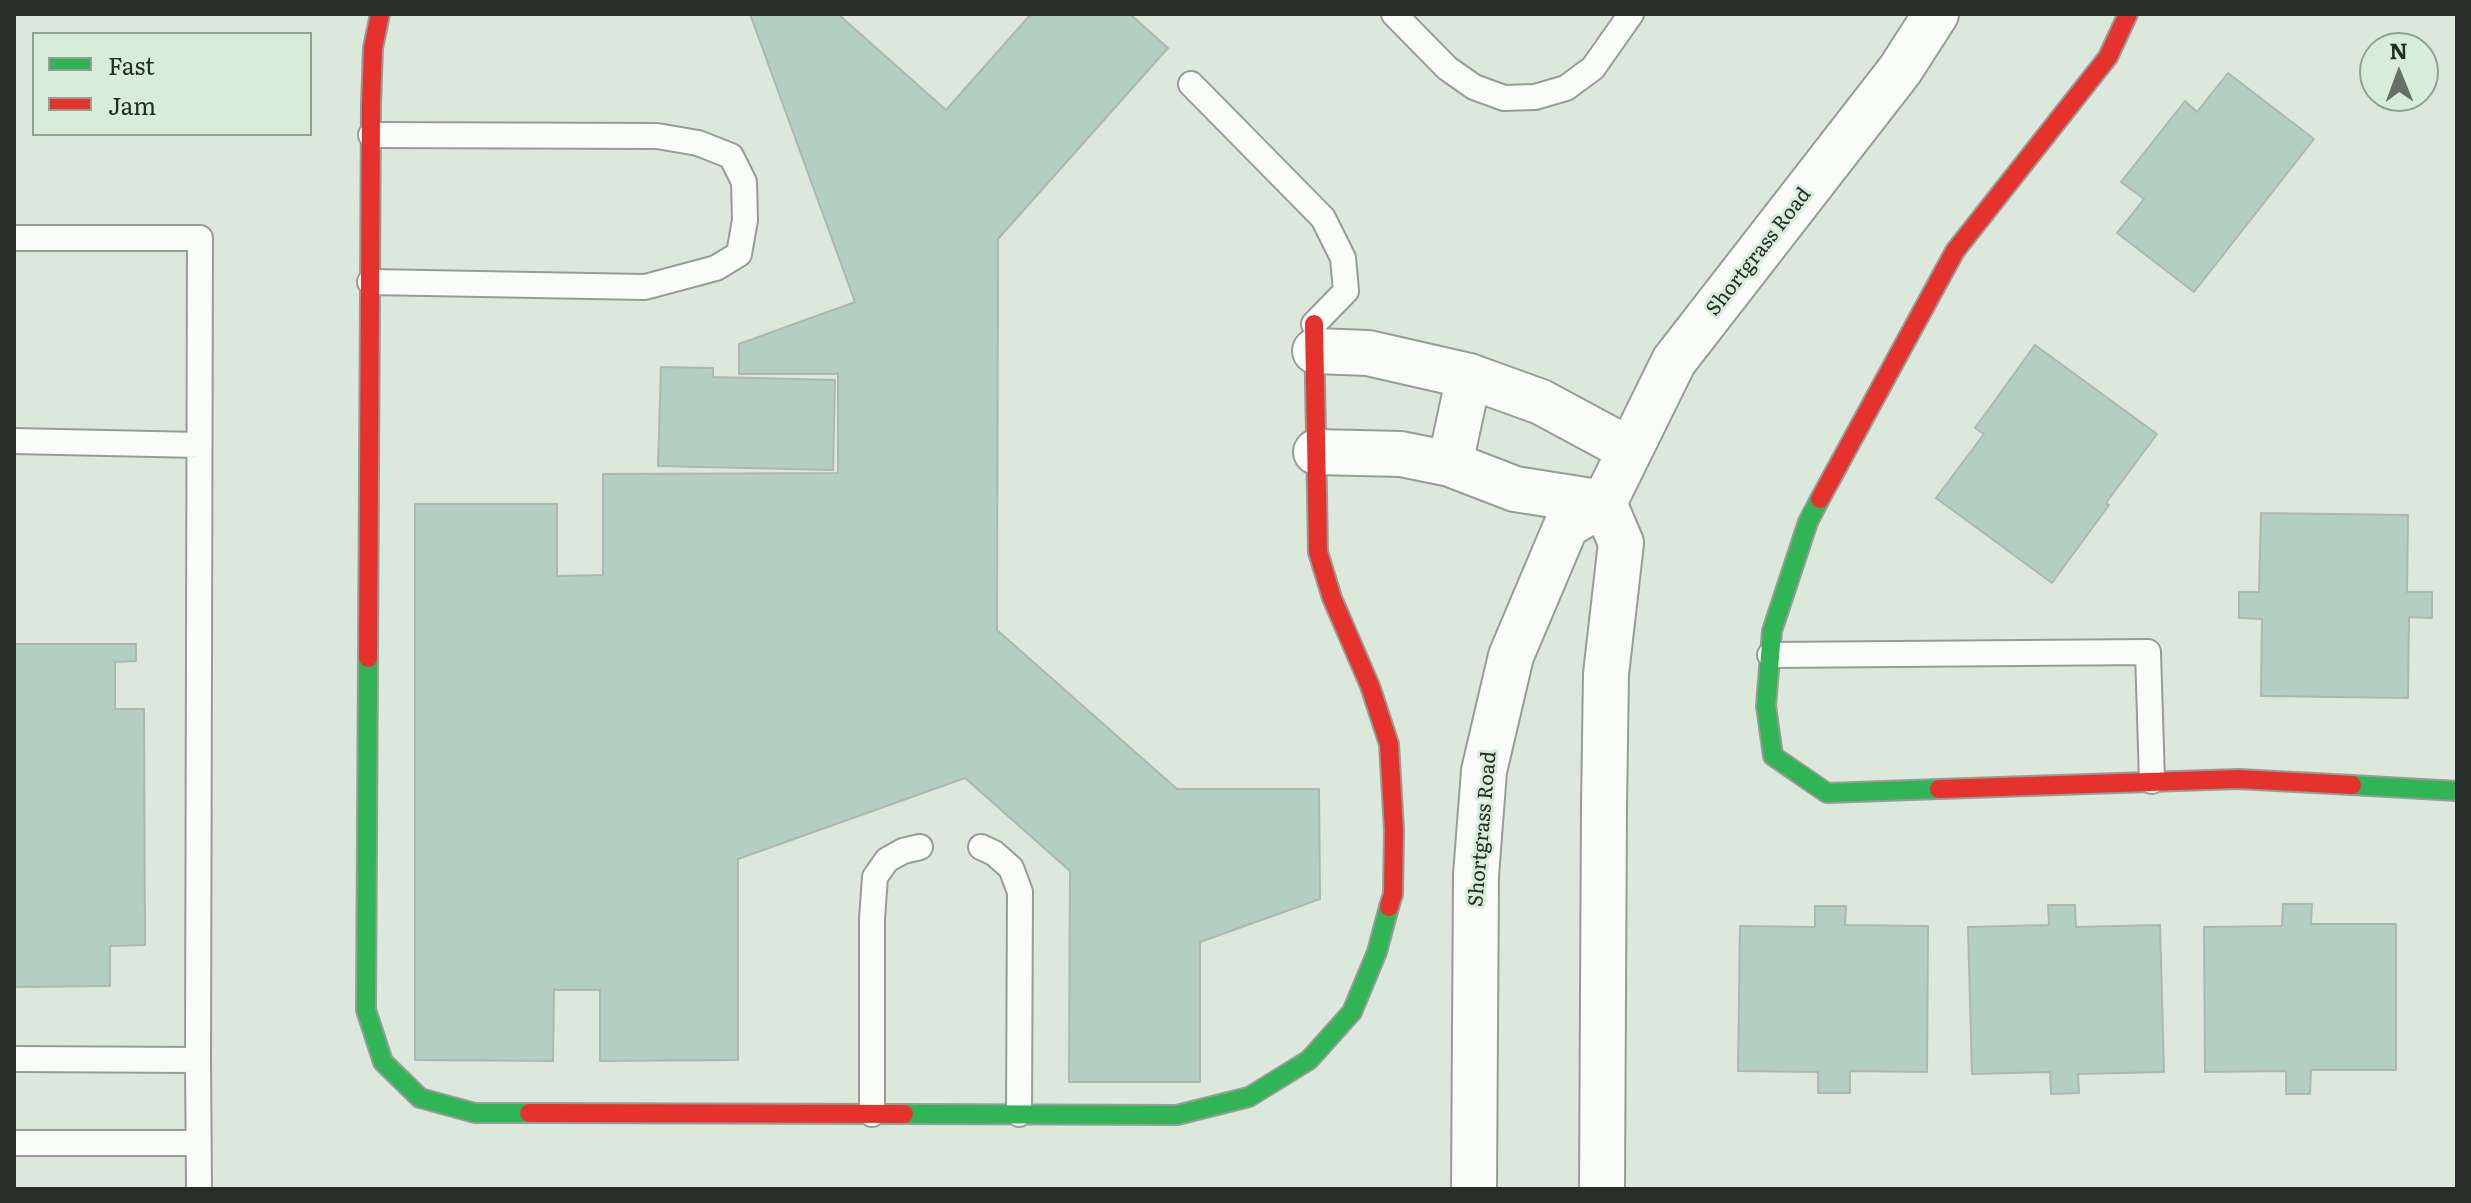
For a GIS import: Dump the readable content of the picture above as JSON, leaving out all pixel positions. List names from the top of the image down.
{
  "streets": {
    "street": ["Shortgrass Road"]
  },
  "legend": ["Fast", "Jam"],
  "north": "top"
}
